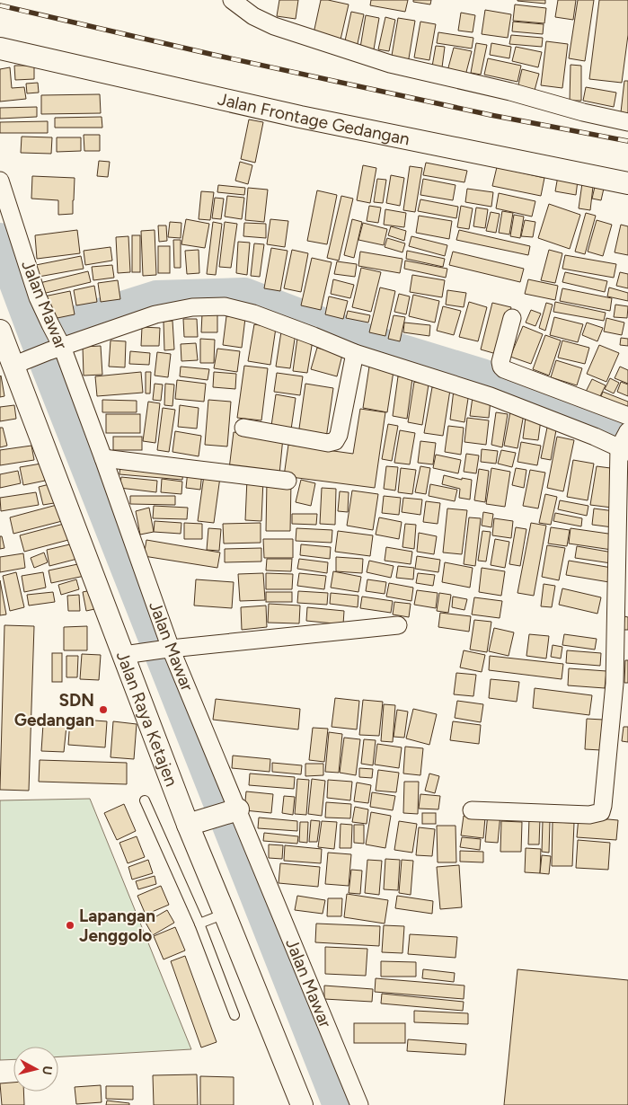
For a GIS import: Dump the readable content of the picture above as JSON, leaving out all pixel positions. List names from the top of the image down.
{
  "streets": {
    "street": ["Jalan Frontage Gedangan", "Jalan Mawar", "Jalan Raya Ketajen"]
  },
  "places": ["SDN Gedangan", "Lapangan Jenggolo"],
  "north": "right"
}
